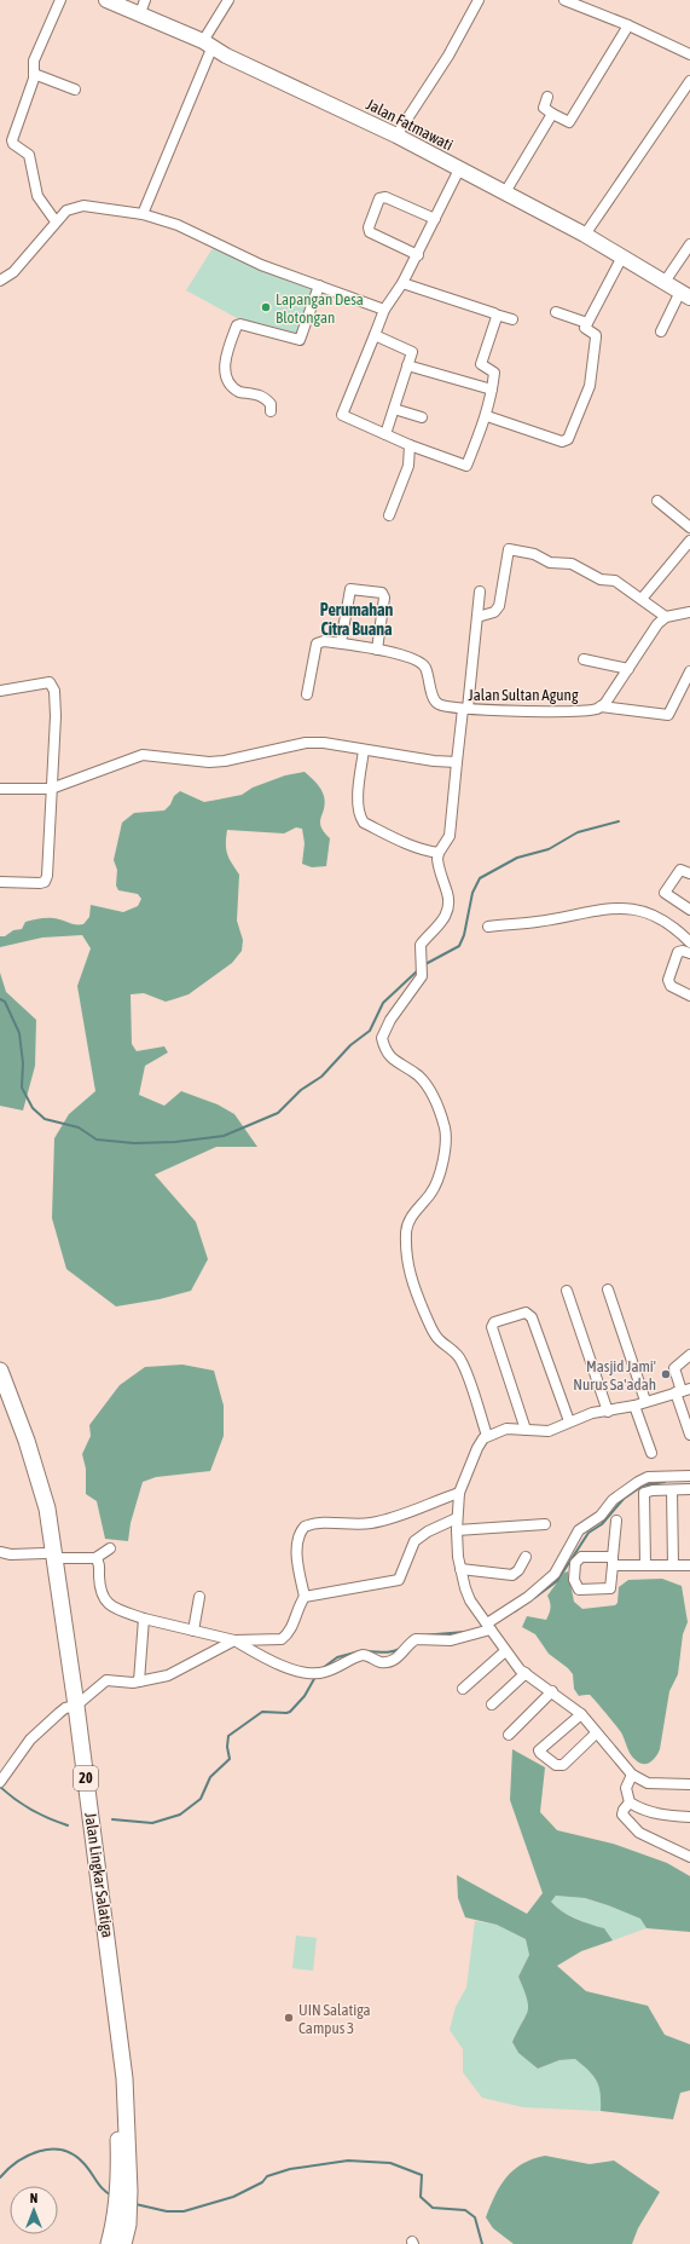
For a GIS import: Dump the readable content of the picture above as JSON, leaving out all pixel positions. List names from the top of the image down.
{
  "streets": {
    "highway": ["20", "Jalan Lingkar Salatiga"],
    "main road": ["Jalan Fatmawati"],
    "street": ["Jalan Sultan Agung"]
  },
  "districts": ["Perumahan Citra Buana"],
  "places": ["Lapangan Desa Blotongan", "Masjid Jami' Nurus Sa'adah", "UIN Salatiga Campus 3"],
  "north": "top"
}
